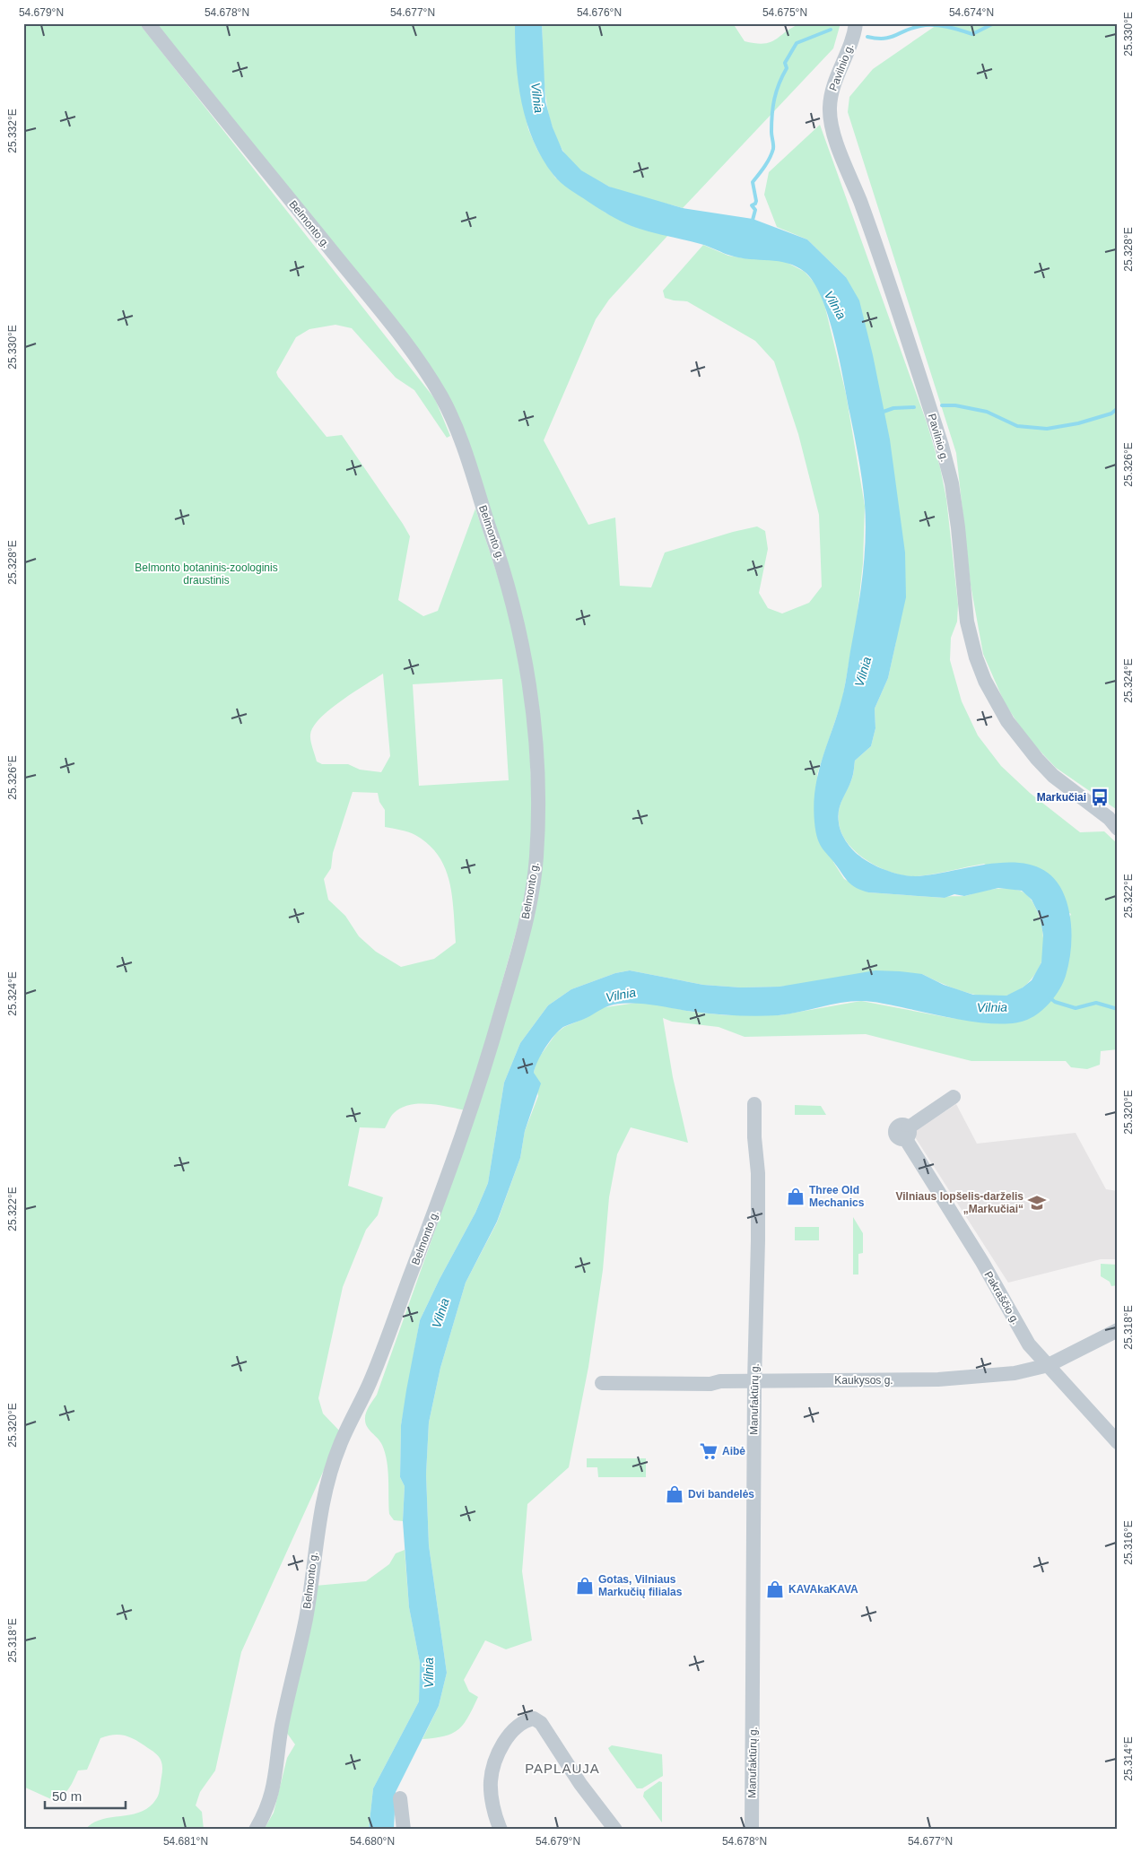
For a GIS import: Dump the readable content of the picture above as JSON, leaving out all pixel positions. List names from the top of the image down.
{
  "streets": {
    "street": [
      "Pavilnio g.",
      "Belmonto g.",
      "Pakraščio g.",
      "Kaukysos g.",
      "Manufaktūrų g."
    ]
  },
  "crossings": [
    ["Pakraščio g.", "Kaukysos g."],
    ["Kaukysos g.", "Manufaktūrų g."]
  ],
  "districts": ["PAPLAUJA"],
  "water": ["Vilnia"],
  "parks": ["Belmonto botaninis-zoologinis draustinis"],
  "places": {
    "bus stop": ["Markučiai"],
    "shop": [
      "Three Old Mechanics",
      "Dvi bandelės",
      "Gotas, Vilniaus Markučių filialas",
      "KAVAkaKAVA"
    ],
    "school or university": ["Vilniaus lopšelis-darželis „Markučiai“"],
    "supermarket": ["Aibė"]
  },
  "scale_bar": "50 m",
  "coordinates": [
    "54.679°N",
    "54.678°N",
    "54.677°N",
    "54.676°N",
    "54.675°N",
    "54.674°N",
    "25.330°E",
    "25.332°E",
    "25.328°E",
    "25.326°E",
    "25.324°E",
    "25.322°E",
    "25.320°E",
    "25.318°E",
    "25.316°E",
    "25.314°E",
    "54.681°N",
    "54.680°N"
  ]
}
